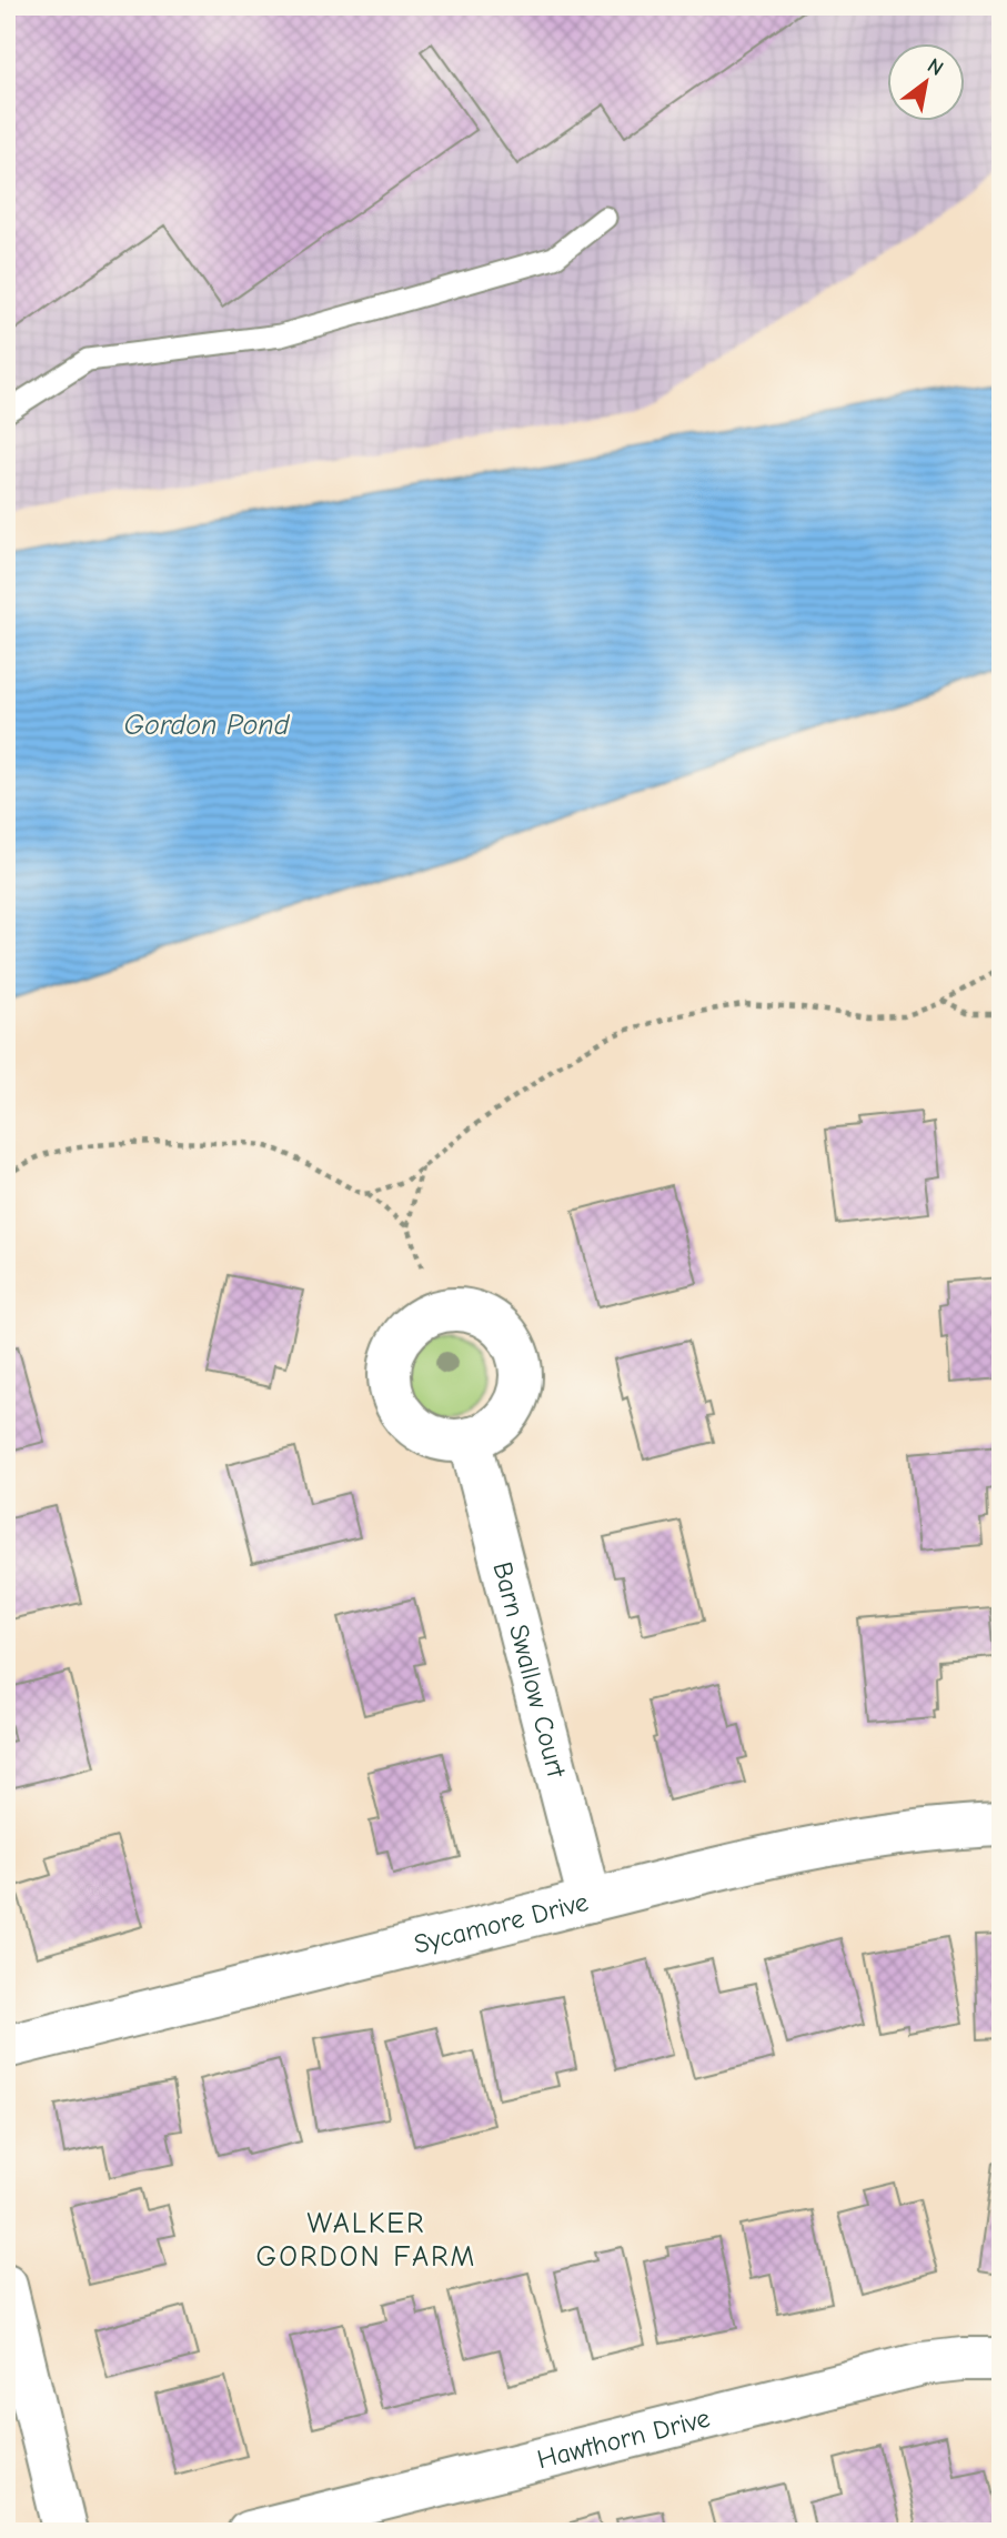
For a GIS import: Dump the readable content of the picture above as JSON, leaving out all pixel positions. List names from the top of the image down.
{
  "streets": {
    "street": ["Barn Swallow Court", "Sycamore Drive", "Hawthorn Drive"]
  },
  "crossings": [
    ["Barn Swallow Court", "Sycamore Drive"]
  ],
  "districts": ["WALKER GORDON FARM"],
  "water": ["Gordon Pond"],
  "north": "top right"
}
